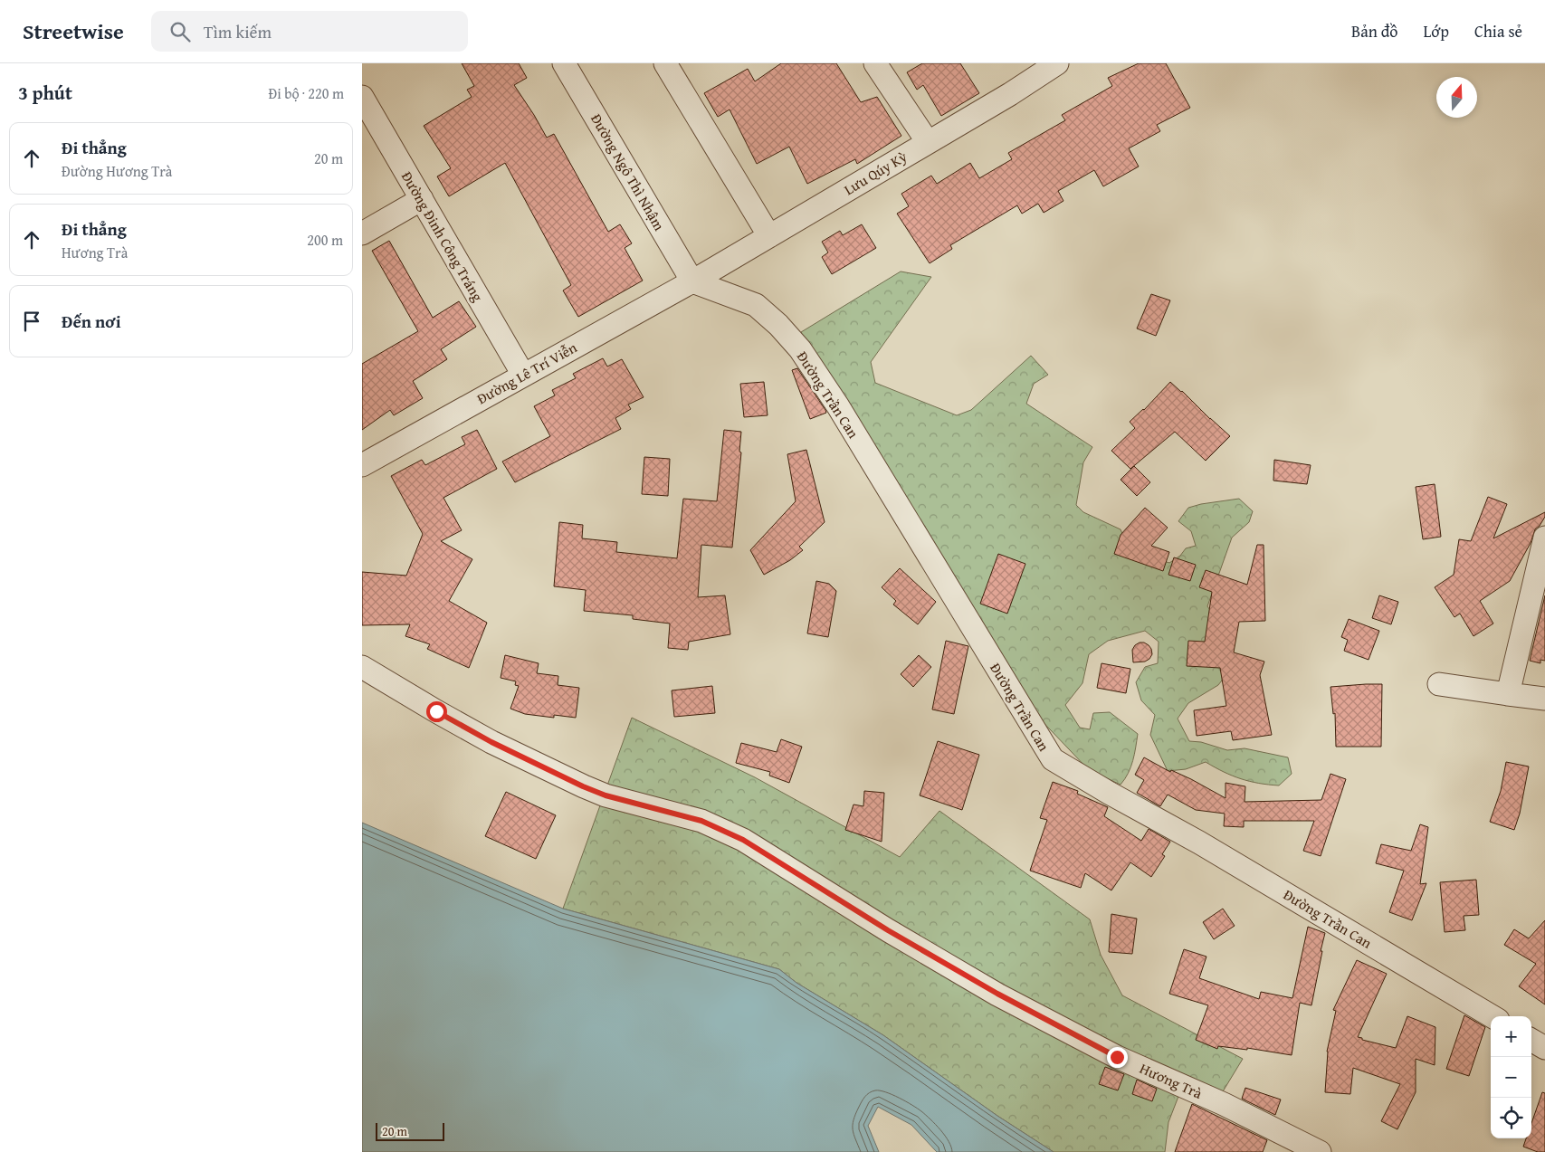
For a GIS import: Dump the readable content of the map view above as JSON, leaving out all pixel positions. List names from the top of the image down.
{
  "streets": {
    "street": [
      "Đường Ngô Thì Nhậm",
      "Lưu Qúy Kỳ",
      "Đường Đinh Công Tráng",
      "Đường Lê Trí Viễn",
      "Đường Trần Can",
      "Hương Trà"
    ]
  },
  "crossings": [
    ["Đường Ngô Thì Nhậm", "Lưu Qúy Kỳ"],
    ["Đường Ngô Thì Nhậm", "Đường Lê Trí Viễn"],
    ["Đường Ngô Thì Nhậm", "Đường Trần Can"],
    ["Lưu Qúy Kỳ", "Đường Lê Trí Viễn"],
    ["Lưu Qúy Kỳ", "Đường Trần Can"],
    ["Đường Đinh Công Tráng", "Đường Lê Trí Viễn"],
    ["Đường Lê Trí Viễn", "Đường Trần Can"]
  ],
  "scale_bar": "20 m",
  "north": "top",
  "page": {
    "header": "Streetwise",
    "search": "Tìm kiếm",
    "nav": ["Bản đồ", "Lớp", "Chia sẻ"],
    "heading": ["3 phút", "Đi bộ · 220 m"],
    "list": [
      ["Đi thẳng", "Đường Hương Trà", "20 m"],
      ["Đi thẳng", "Hương Trà", "200 m"],
      "Đến nơi"
    ],
    "map_buttons": ["+", "−"],
    "scale": "20 m"
  }
}
